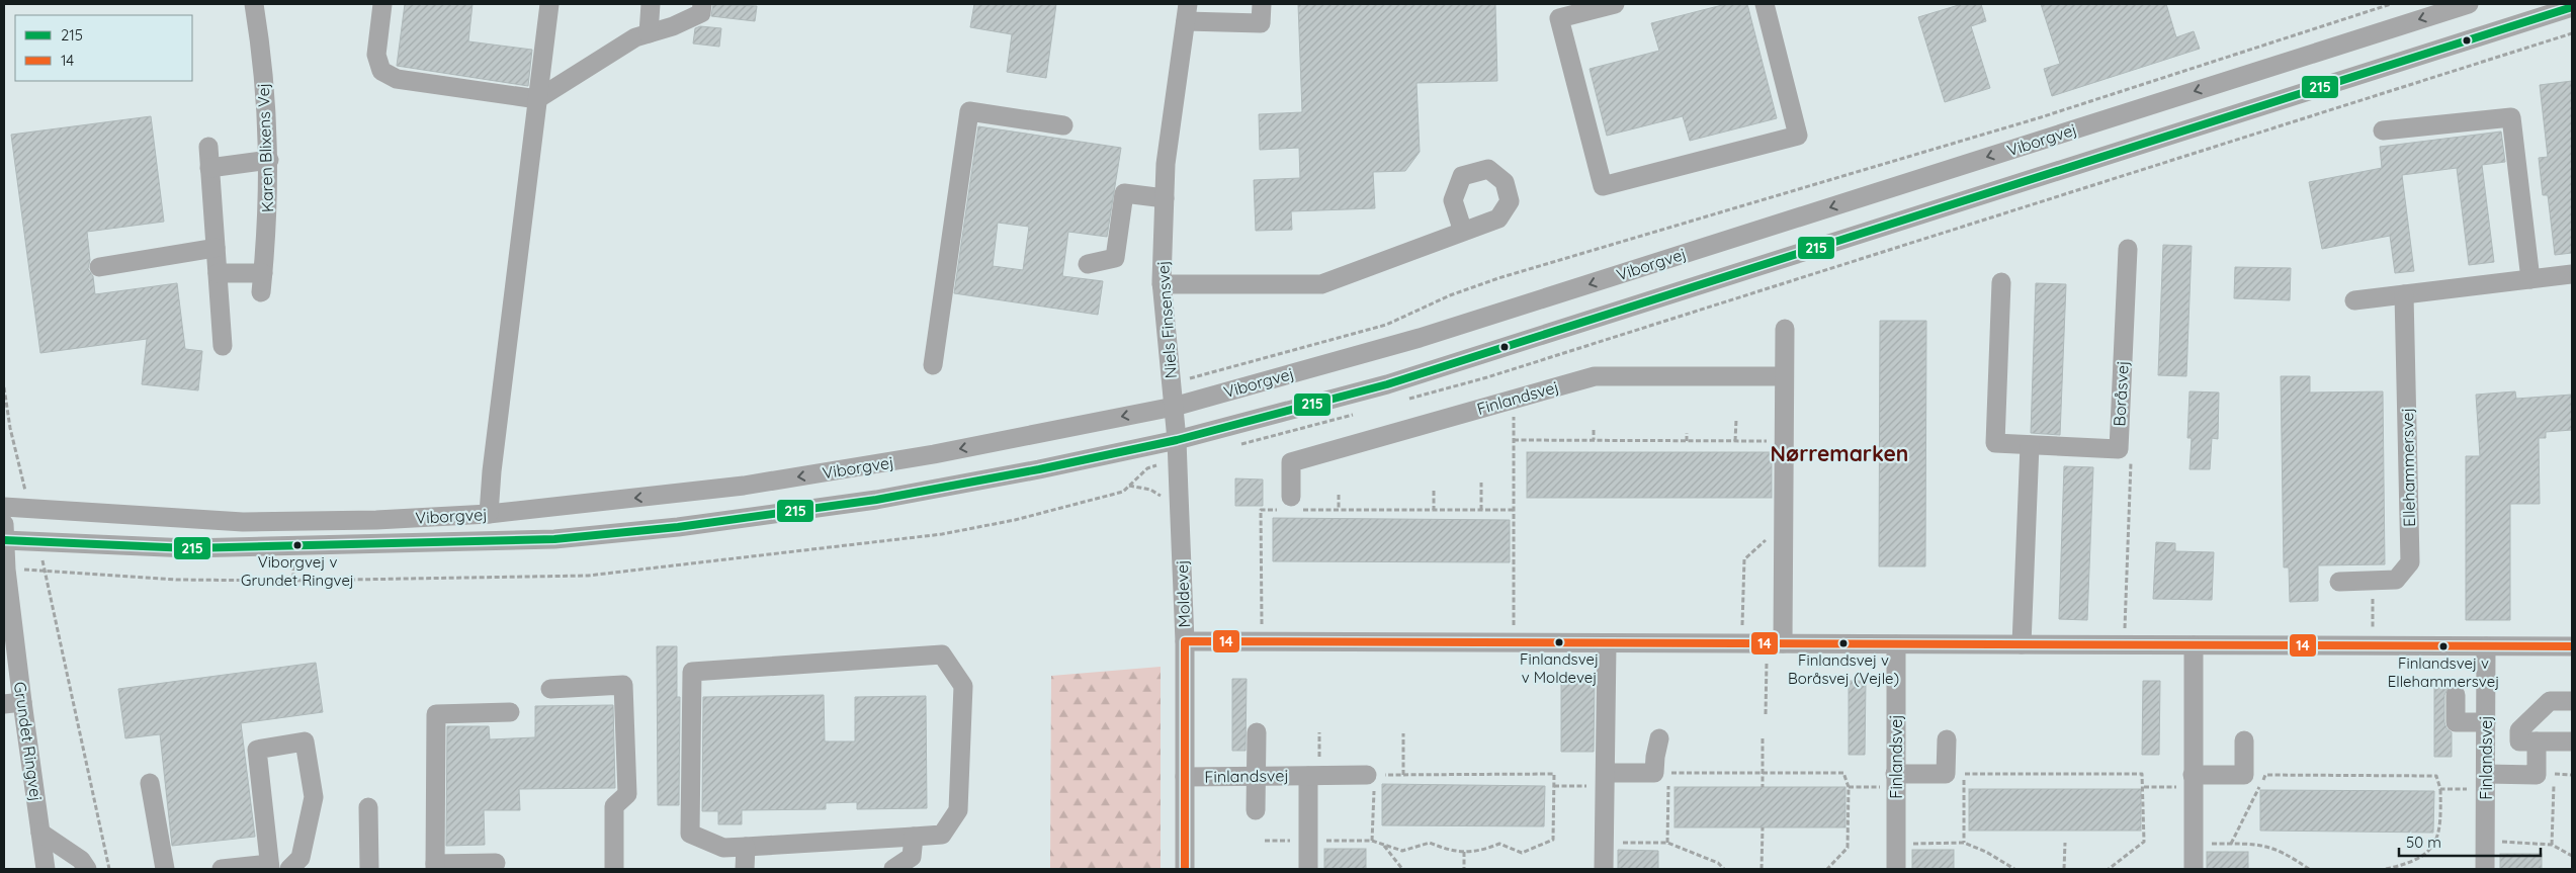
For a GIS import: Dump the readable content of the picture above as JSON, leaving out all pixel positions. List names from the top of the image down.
{
  "streets": {
    "street": [
      "Viborgvej",
      "Karen Blixens Vej",
      "Niels Finsensvej",
      "Boråsvej",
      "Finlandsvej",
      "Ellehammersvej",
      "Moldevej",
      "Grundet Ringvej"
    ]
  },
  "crossings": [
    ["Viborgvej", "Niels Finsensvej"],
    ["Viborgvej", "Moldevej"],
    ["Viborgvej", "Grundet Ringvej"],
    ["Niels Finsensvej", "Moldevej"],
    ["Finlandsvej", "Moldevej"]
  ],
  "districts": ["Nørremarken"],
  "places": [
    "Viborgvej v Grundet Ringvej",
    "Finlandsvej v Moldevej",
    "Finlandsvej v Boråsvej (Vejle)",
    "Finlandsvej v Ellehammersvej"
  ],
  "lines": ["transit line 215", "transit line 14"],
  "legend": ["215", "14"],
  "scale_bar": "50 m"
}
